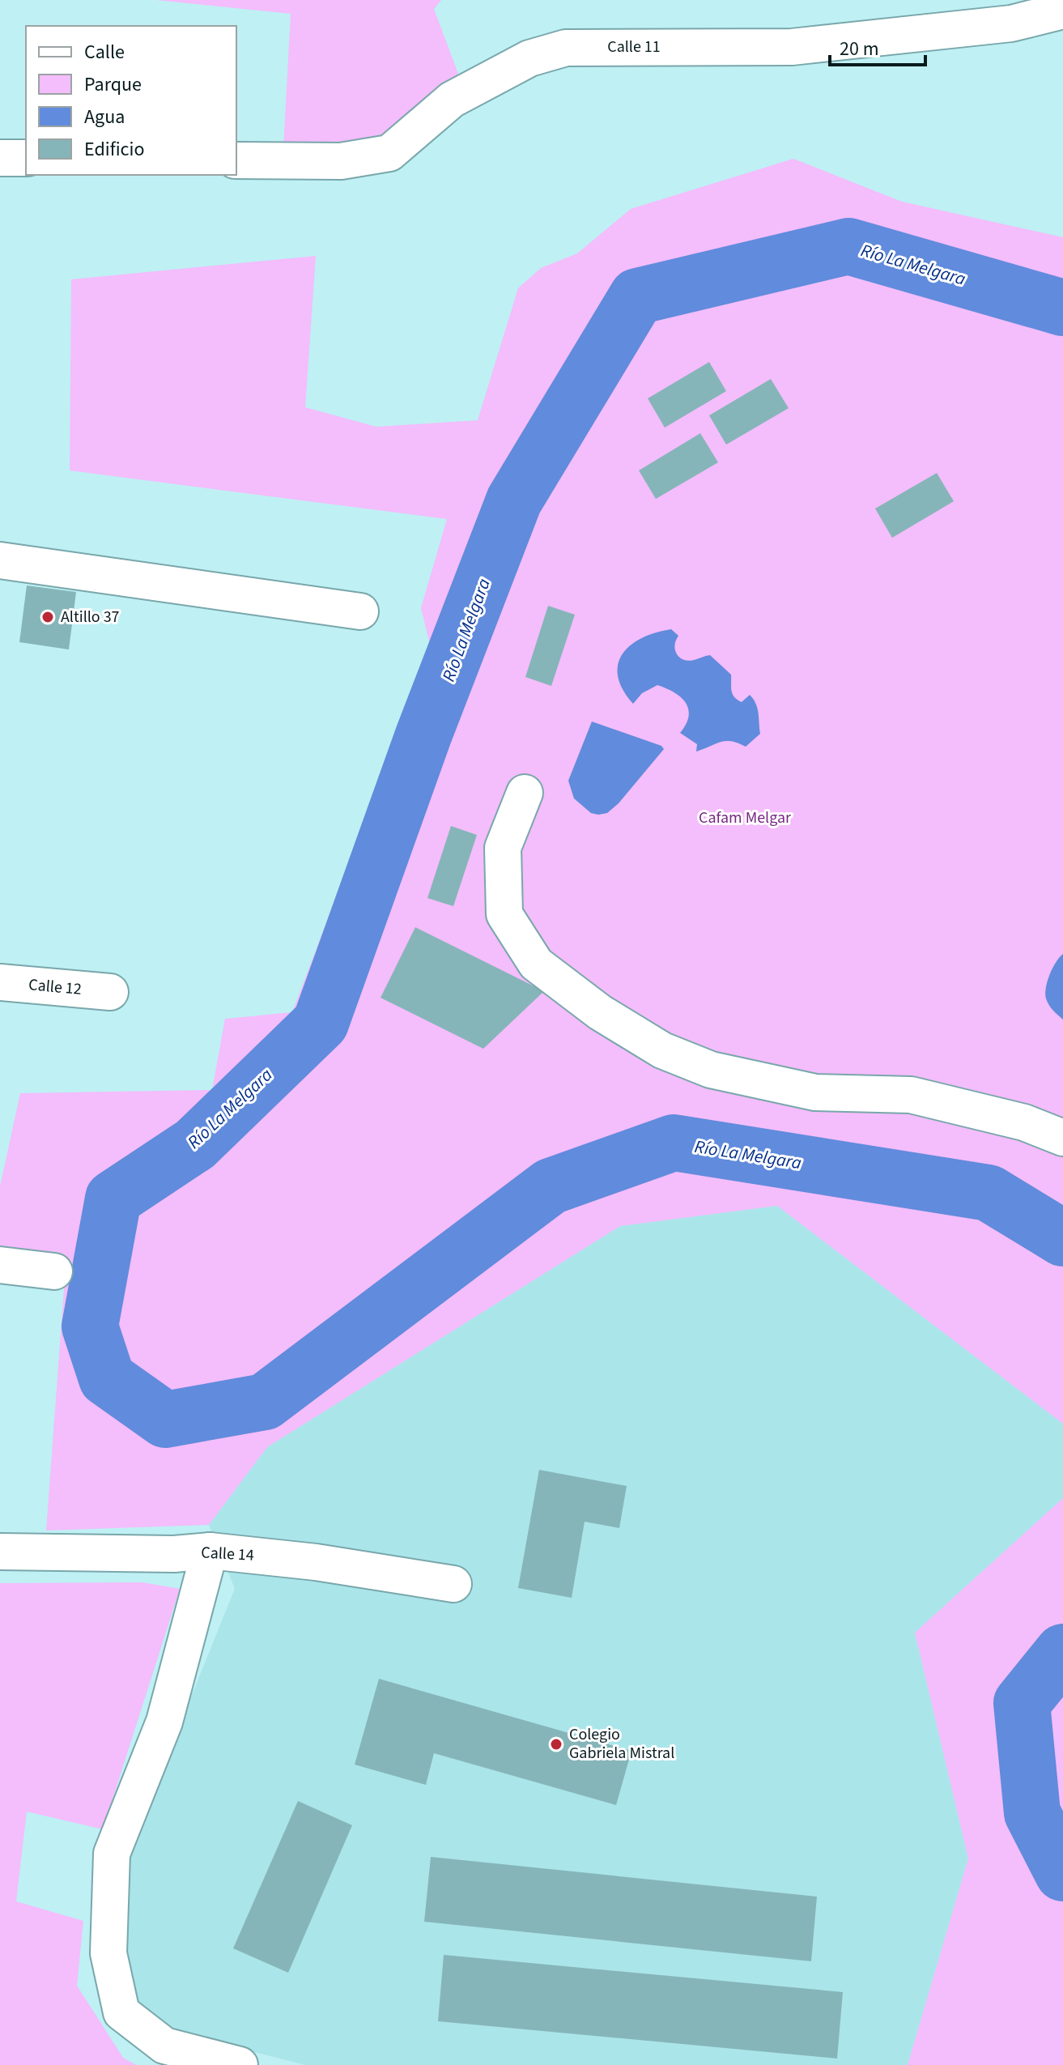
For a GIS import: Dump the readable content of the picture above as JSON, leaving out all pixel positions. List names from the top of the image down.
{
  "streets": {
    "street": ["Calle 11", "Calle 12", "Calle 14"]
  },
  "water": ["Río La Melgara"],
  "parks": ["Cafam Melgar"],
  "places": ["Altillo 37", "Colegio Gabriela Mistral"],
  "legend": [
    "Calle",
    "Parque",
    "Agua",
    "Edificio"
  ],
  "scale_bar": "20 m"
}
